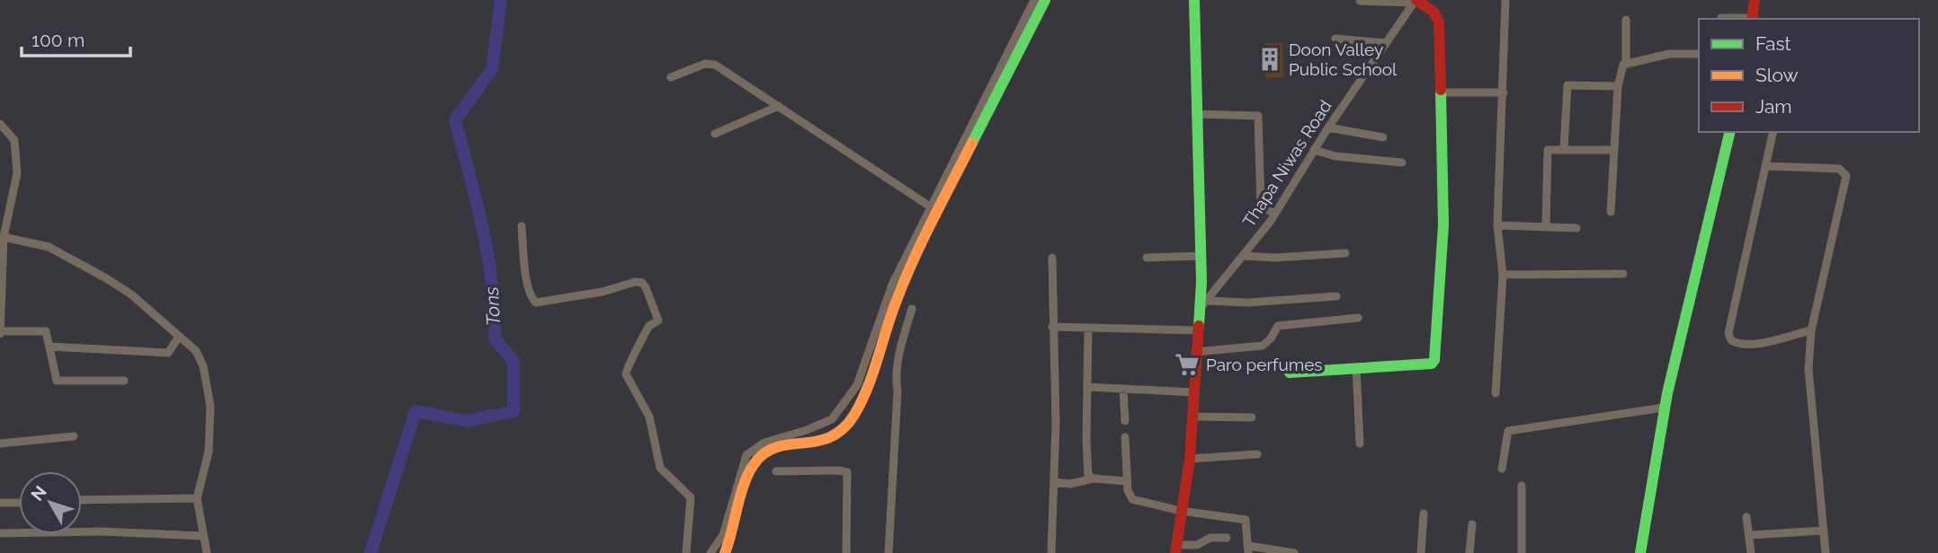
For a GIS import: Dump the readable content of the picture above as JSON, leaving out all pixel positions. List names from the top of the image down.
{
  "streets": {
    "street": ["Thapa Niwas Road"]
  },
  "water": ["Tons"],
  "places": {
    "building": ["Doon Valley Public School"],
    "supermarket": ["Paro perfumes"]
  },
  "legend": ["Fast", "Slow", "Jam"],
  "scale_bar": "100 m",
  "north": "top left"
}
